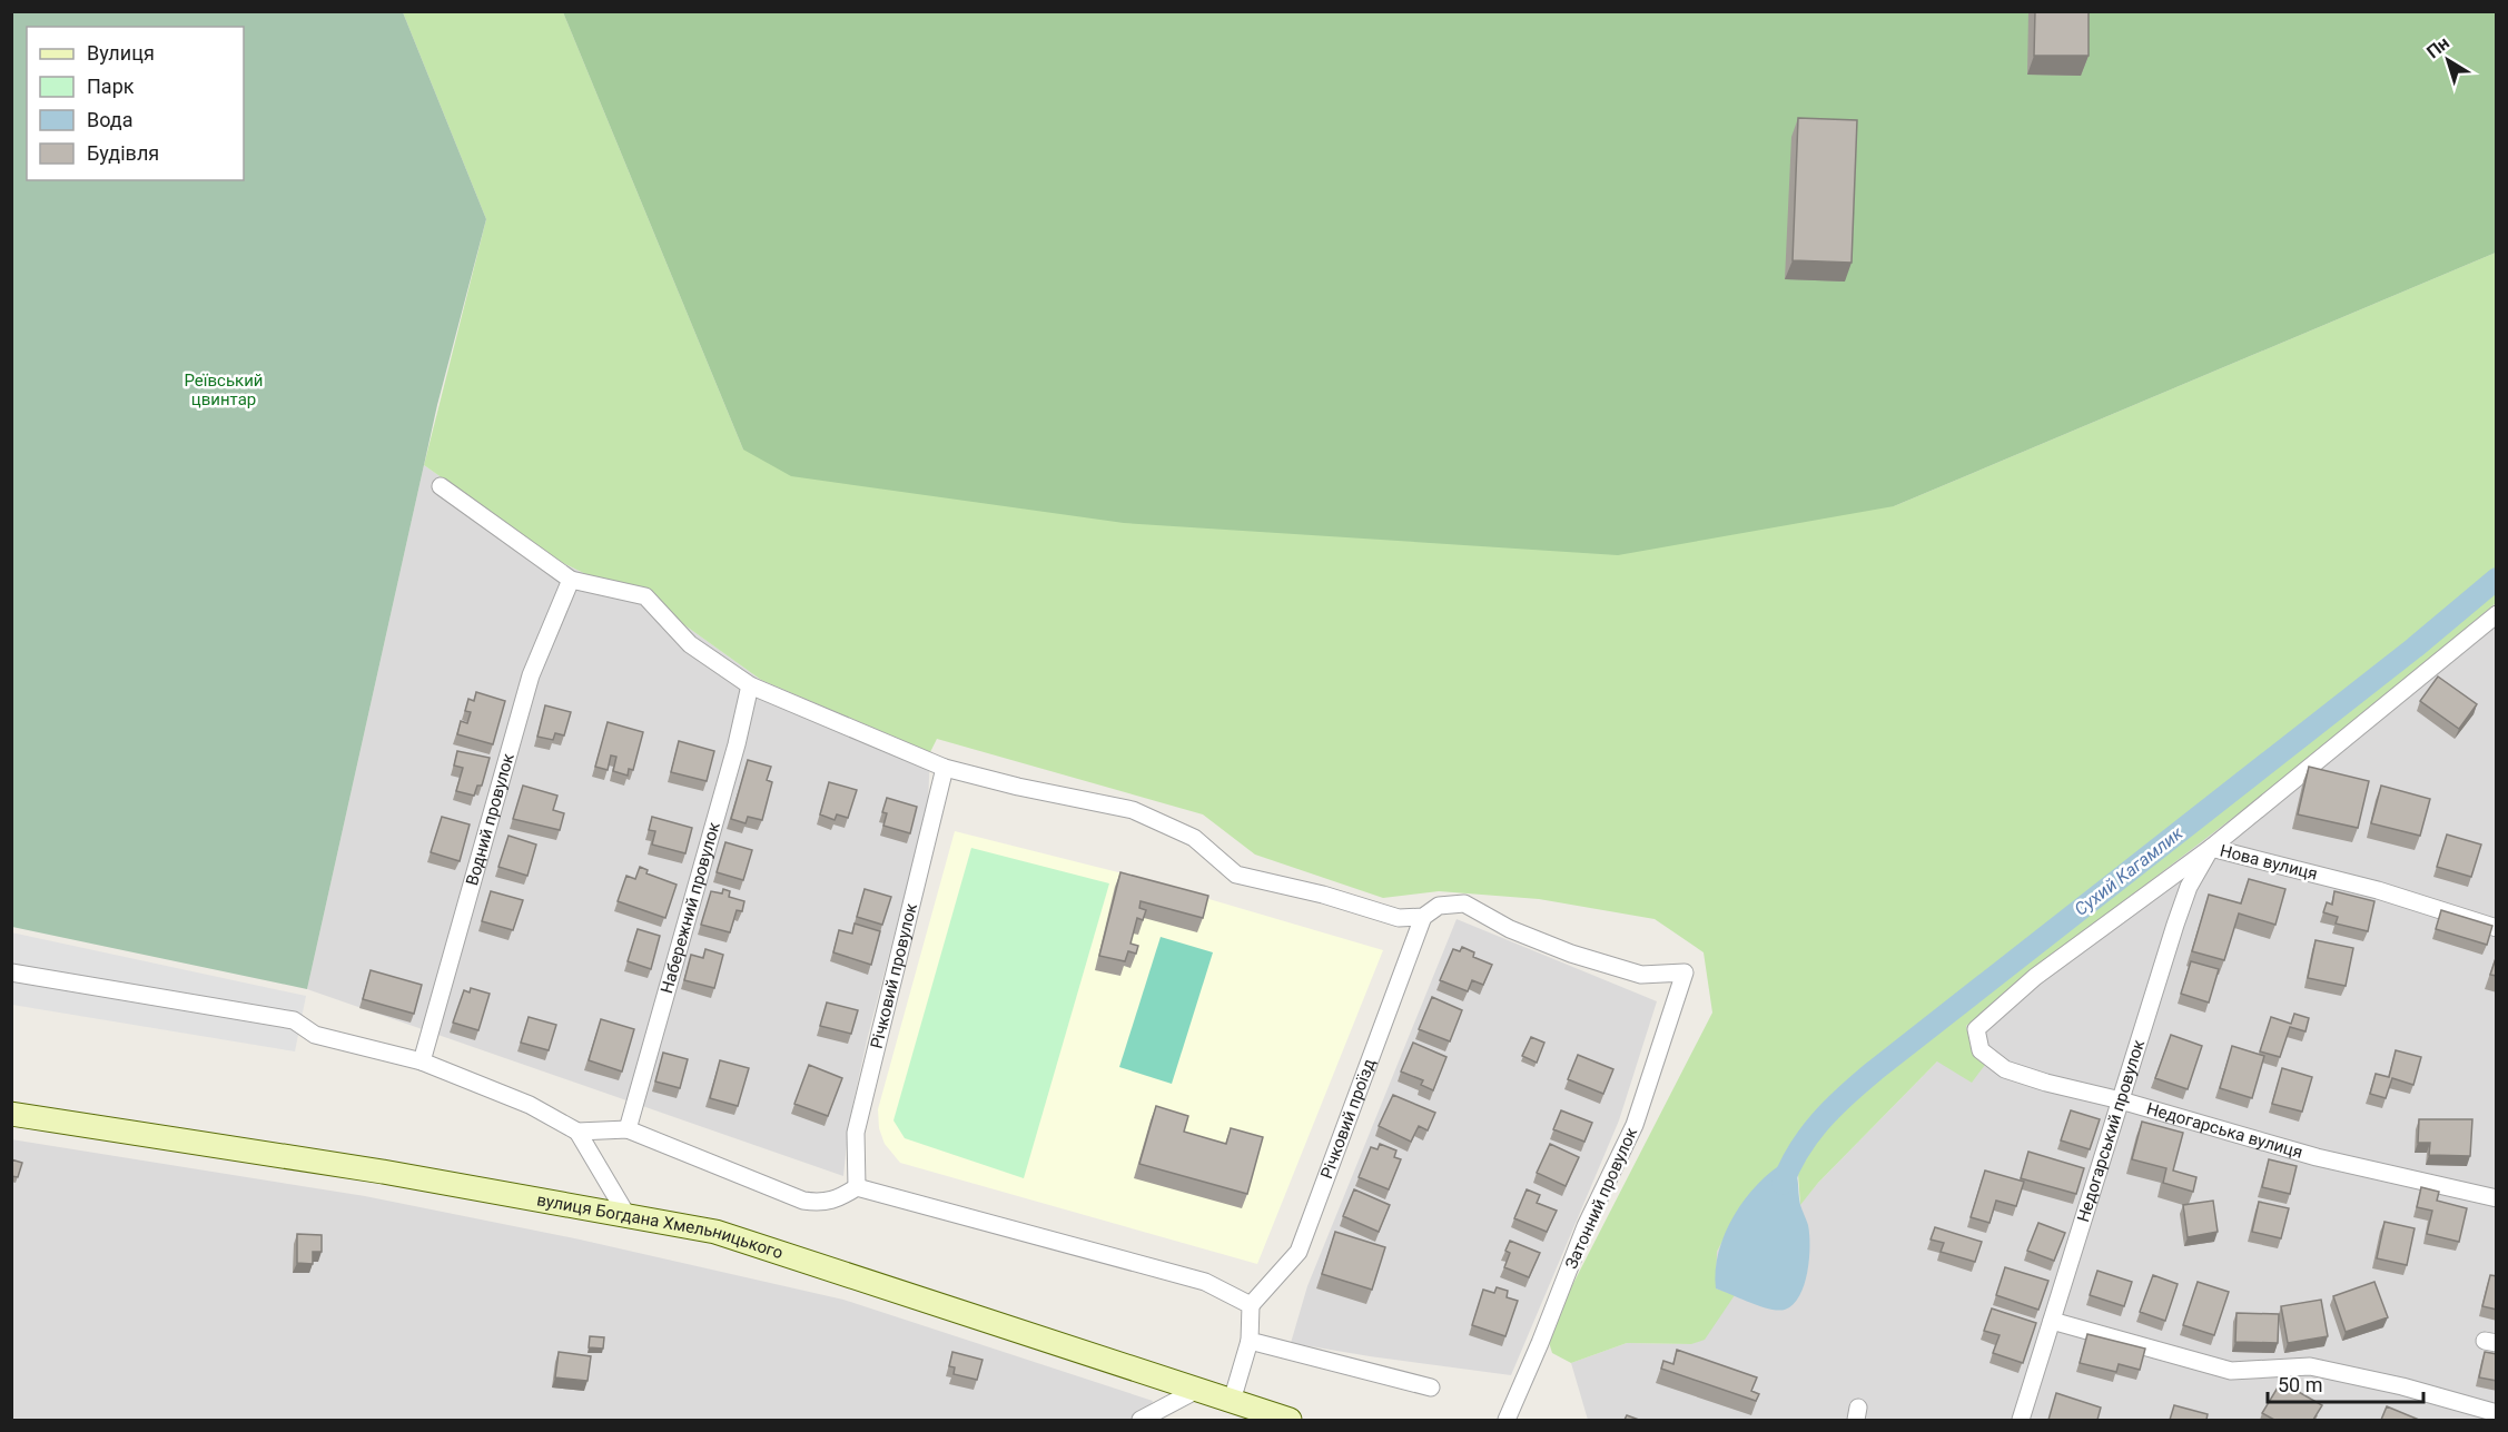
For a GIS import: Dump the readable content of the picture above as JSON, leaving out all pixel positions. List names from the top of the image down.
{
  "streets": {
    "main road": ["вулиця Богдана Хмельницького"],
    "street": [
      "Водний провулок",
      "Нова вулиця",
      "Набережний провулок",
      "Річковий провулок",
      "Річковий проїзд",
      "Недогарська вулиця",
      "Недогарський провулок",
      "Затонний провулок"
    ]
  },
  "crossings": [
    ["Нова вулиця", "Недогарська вулиця"],
    ["Нова вулиця", "Недогарський провулок"],
    ["Річковий проїзд", "Затонний провулок"],
    ["Недогарська вулиця", "Недогарський провулок"]
  ],
  "water": ["Сухий Кагамлик"],
  "parks": ["Реївський цвинтар"],
  "legend": [
    "Вулиця",
    "Парк",
    "Вода",
    "Будівля"
  ],
  "scale_bar": "50 m",
  "north": "top left"
}
